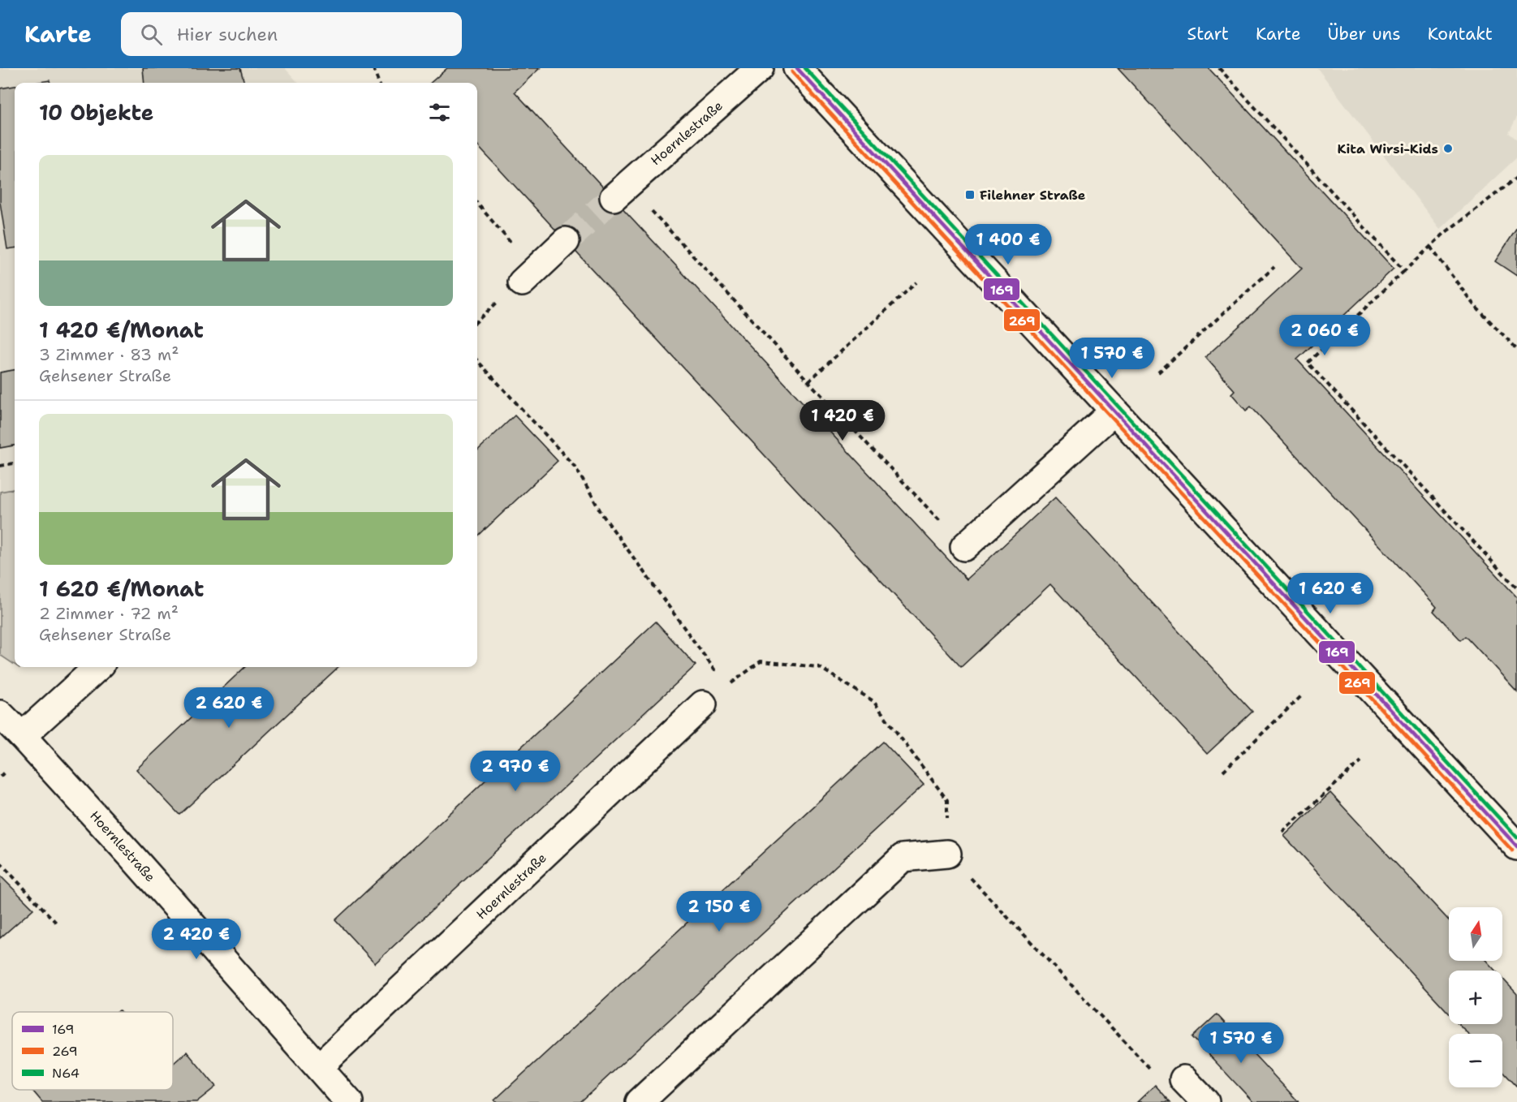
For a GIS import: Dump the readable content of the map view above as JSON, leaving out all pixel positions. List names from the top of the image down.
{
  "streets": {
    "main road": ["Hoernlestraße"]
  },
  "places": {
    "other": ["Kita Wirsi-Kids"],
    "transit": ["Filehner Straße"]
  },
  "lines": ["transit line 169", "transit line N64", "transit line 269"],
  "legend": ["169", "269", "N64"],
  "north": "top",
  "page": {
    "header": "Karte",
    "search": "Hier suchen",
    "nav": [
      "Start",
      "Karte",
      "Über uns",
      "Kontakt"
    ],
    "heading": "10 Objekte",
    "list": [
      {
        "name": "1 420 €/Monat",
        "note": "3 Zimmer · 83 m² · Gehsener Straße"
      },
      {
        "name": "1 620 €/Monat",
        "note": "2 Zimmer · 72 m² · Gehsener Straße"
      }
    ],
    "price": [
      "1 400 €",
      "2 060 €",
      "1 570 €",
      "1 420 €",
      "1 620 €",
      "2 620 €",
      "2 970 €",
      "2 150 €",
      "2 420 €",
      "1 570 €"
    ],
    "map_buttons": ["+", "−"]
  }
}
